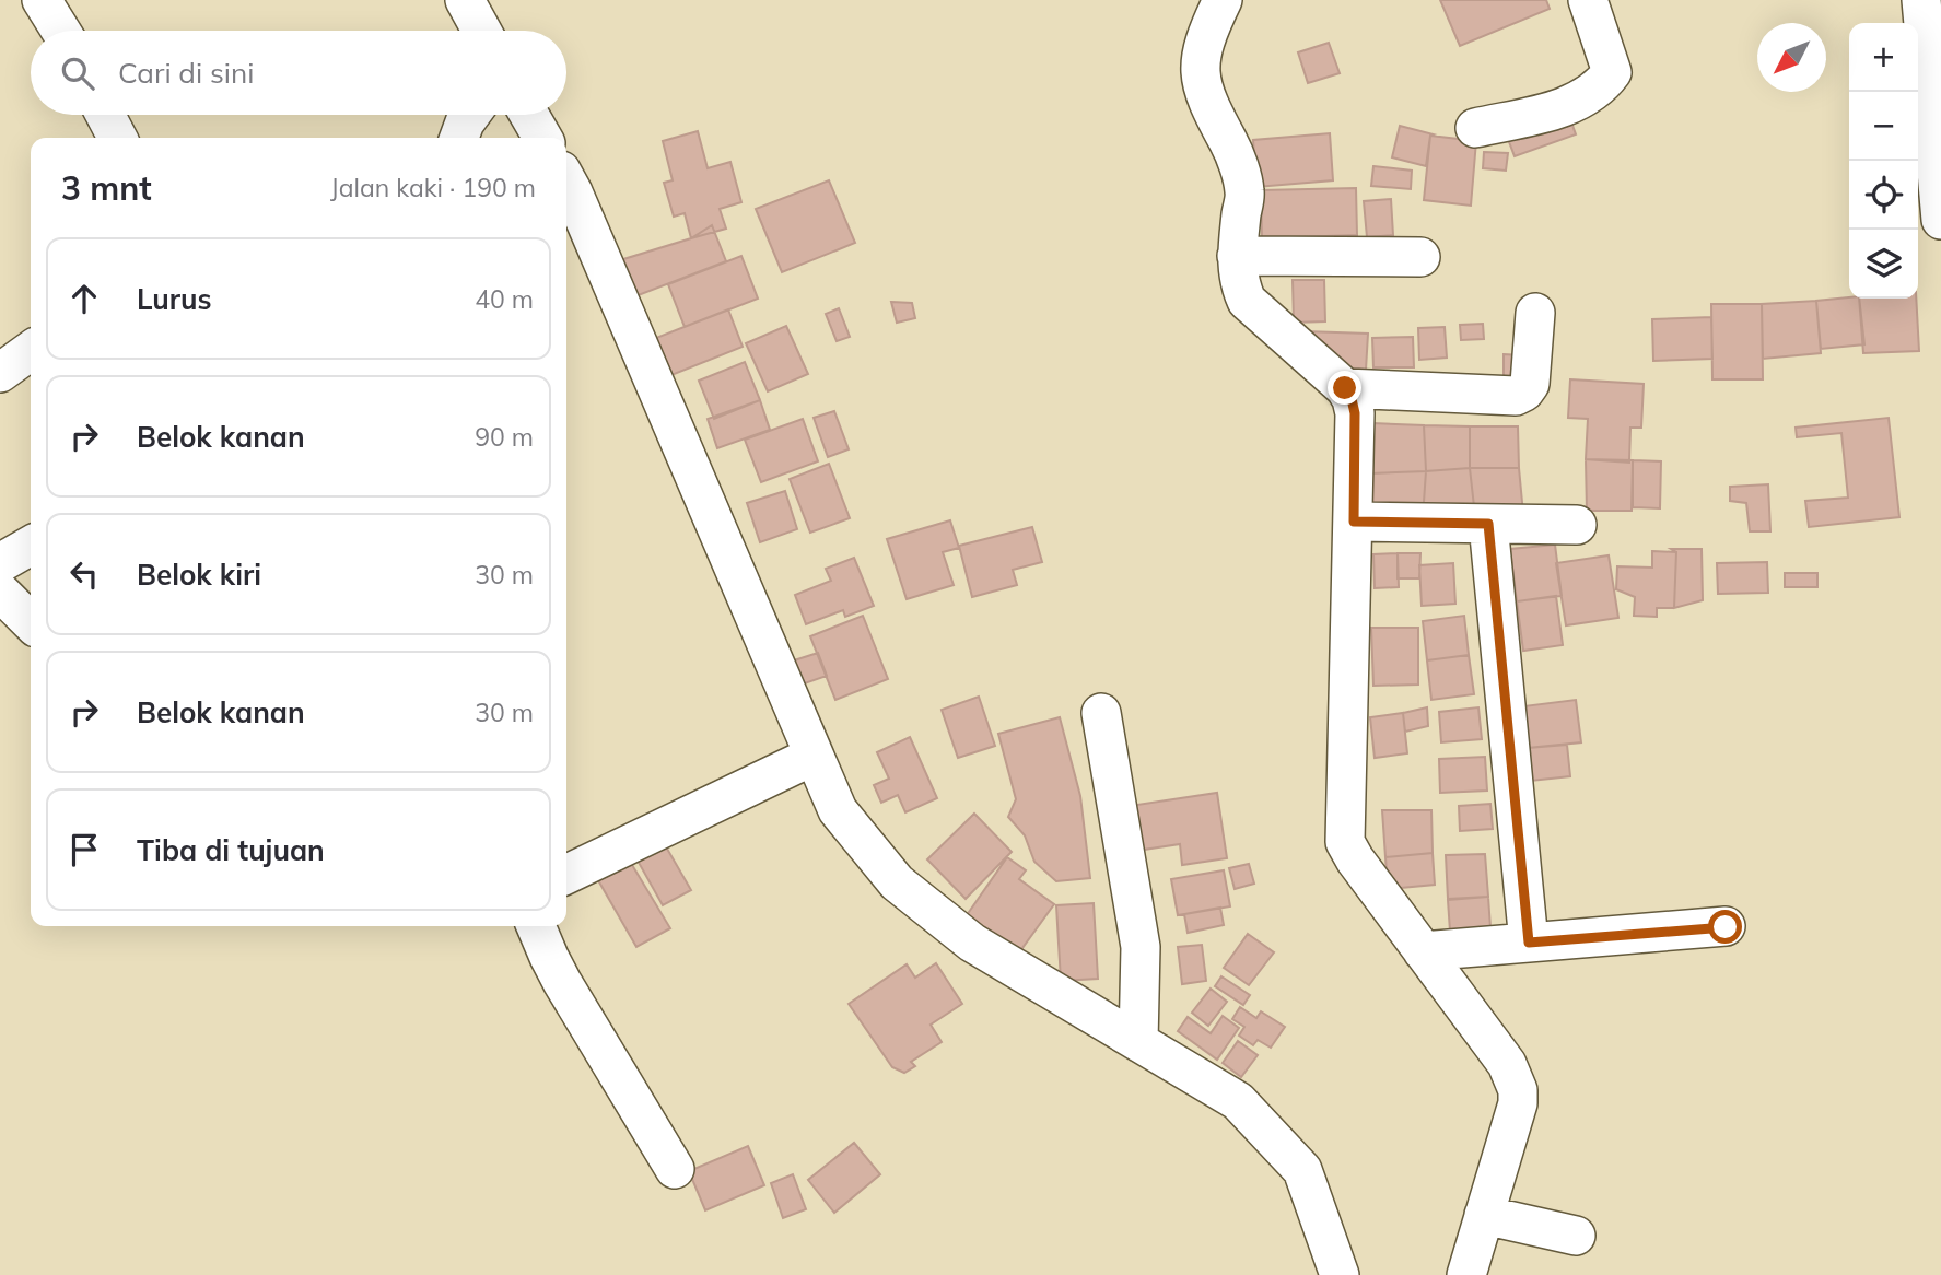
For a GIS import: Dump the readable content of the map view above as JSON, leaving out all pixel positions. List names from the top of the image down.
{
  "north": "bottom left",
  "page": {
    "map_buttons": ["+", "−"],
    "search": "Cari di sini",
    "heading": ["3 mnt", "Jalan kaki · 190 m"],
    "list": [
      ["Lurus", "40 m"],
      ["Belok kanan", "90 m"],
      ["Belok kiri", "30 m"],
      ["Belok kanan", "30 m"],
      "Tiba di tujuan"
    ]
  }
}
